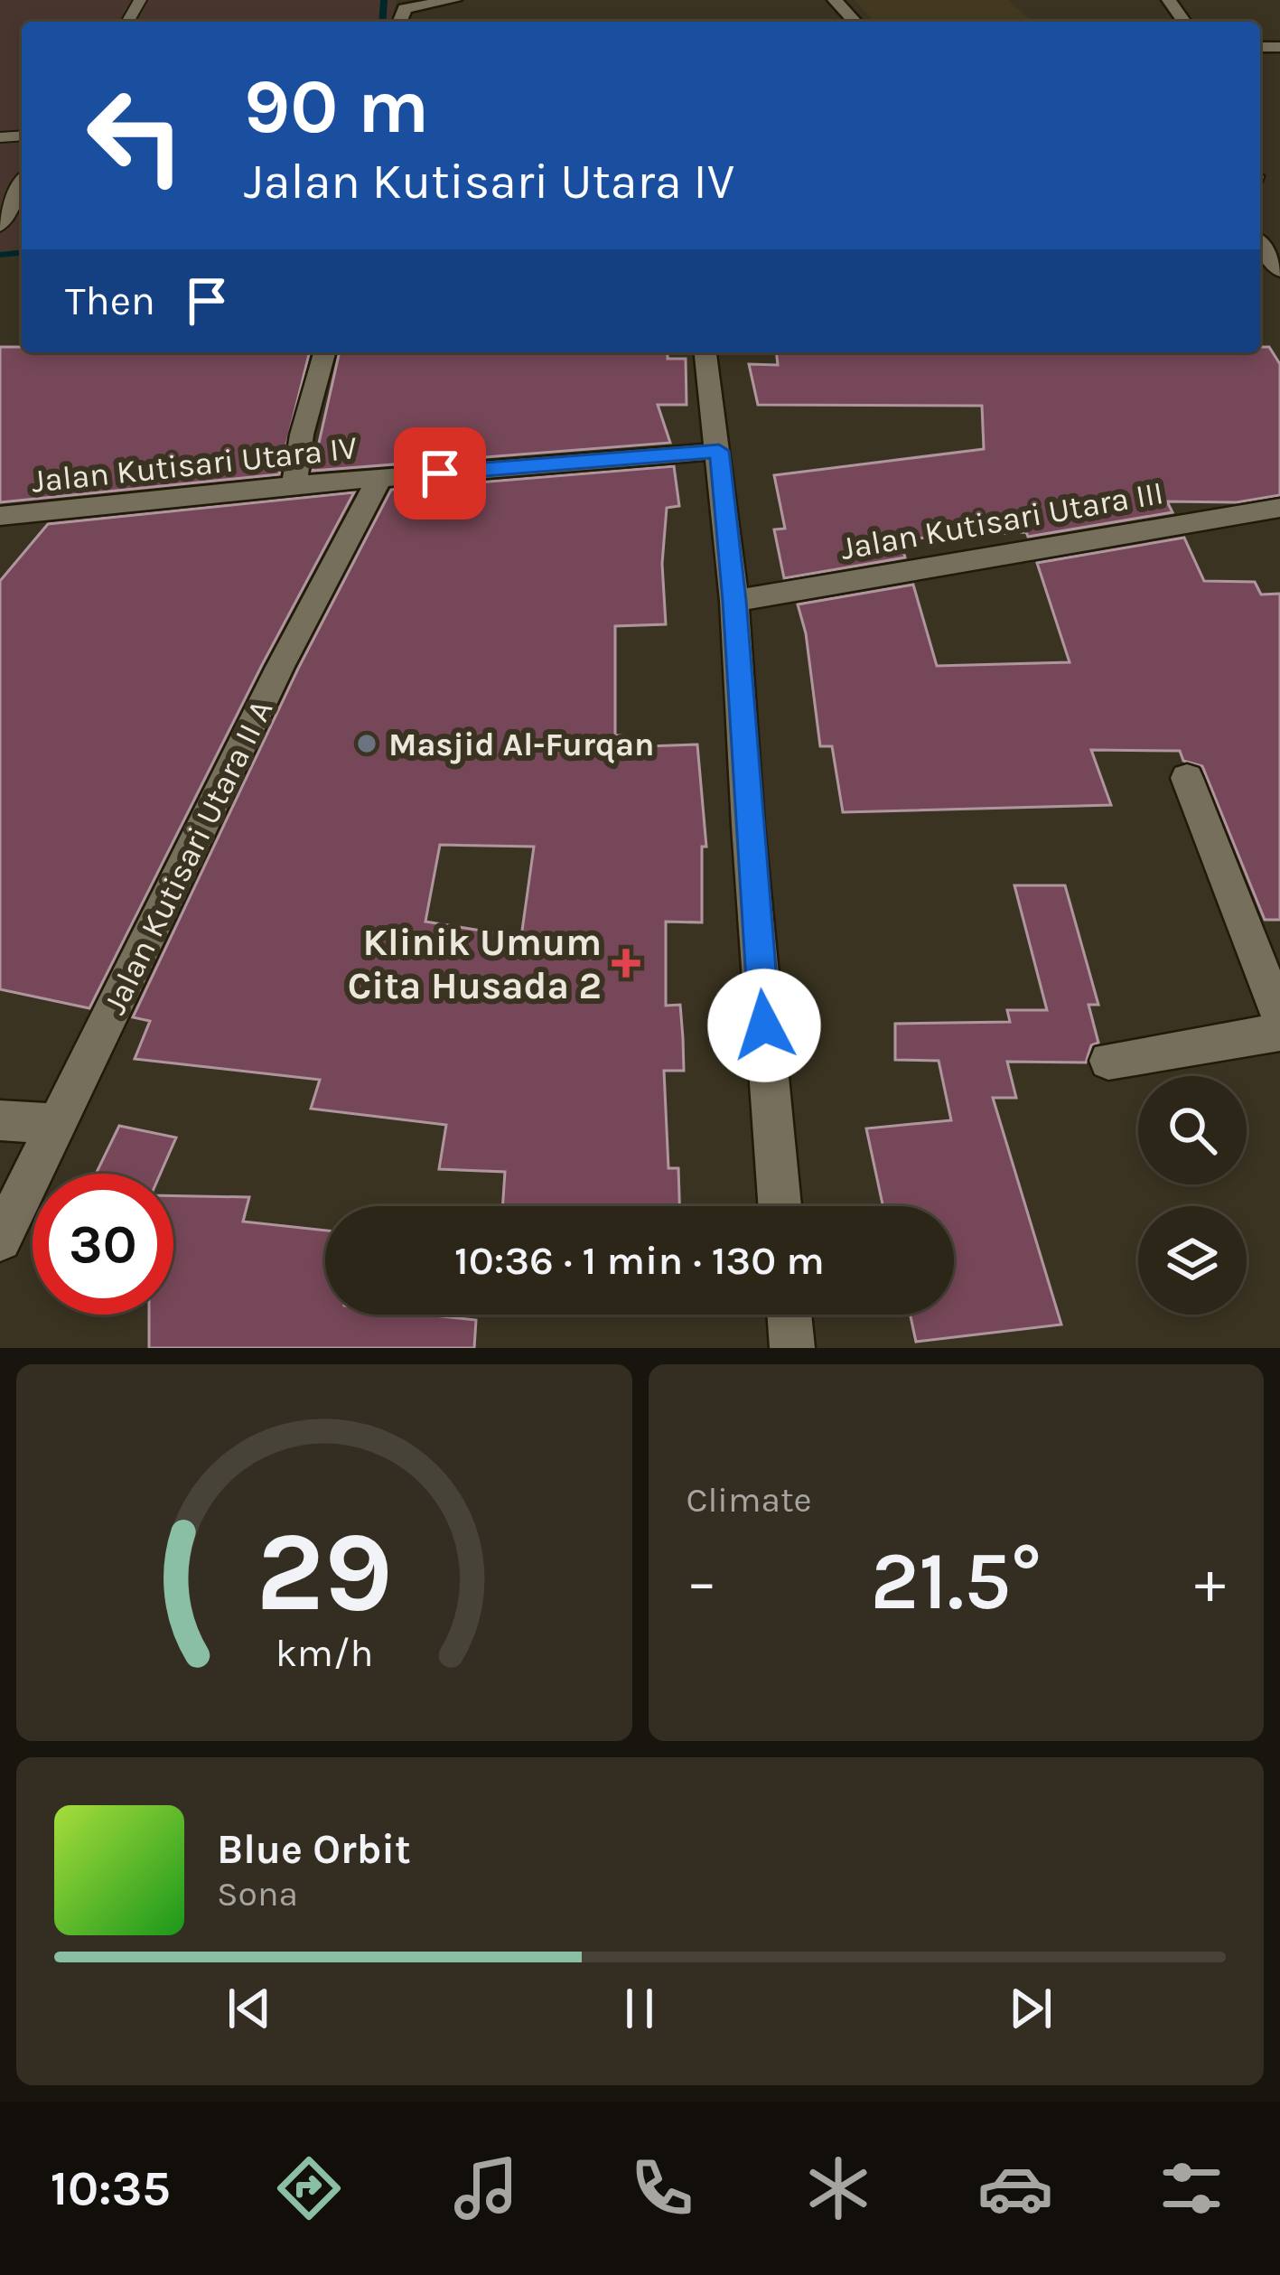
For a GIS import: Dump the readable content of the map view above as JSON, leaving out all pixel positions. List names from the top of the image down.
{
  "streets": {
    "street": ["Jalan Kutisari Utara IV", "Jalan Kutisari Utara III", "Jalan Kutisari Utara II A"]
  },
  "crossings": [
    ["Jalan Kutisari Utara IV", "Jalan Kutisari Utara II A"]
  ],
  "places": {
    "other": ["Masjid Al-Furqan"],
    "health": ["Klinik Umum Cita Husada 2"]
  },
  "page": {
    "turn": ["90 m", "Jalan Kutisari Utara IV"],
    "then": "Then",
    "limit": "30",
    "trip": "10:36 · 1 min · 130 m",
    "tile": "Climate",
    "heat": ["−", "21.5°", "+"],
    "song": ["Blue Orbit", "Sona"],
    "tabs": "10:35",
    "gauge": ["29", "km/h"]
  }
}
